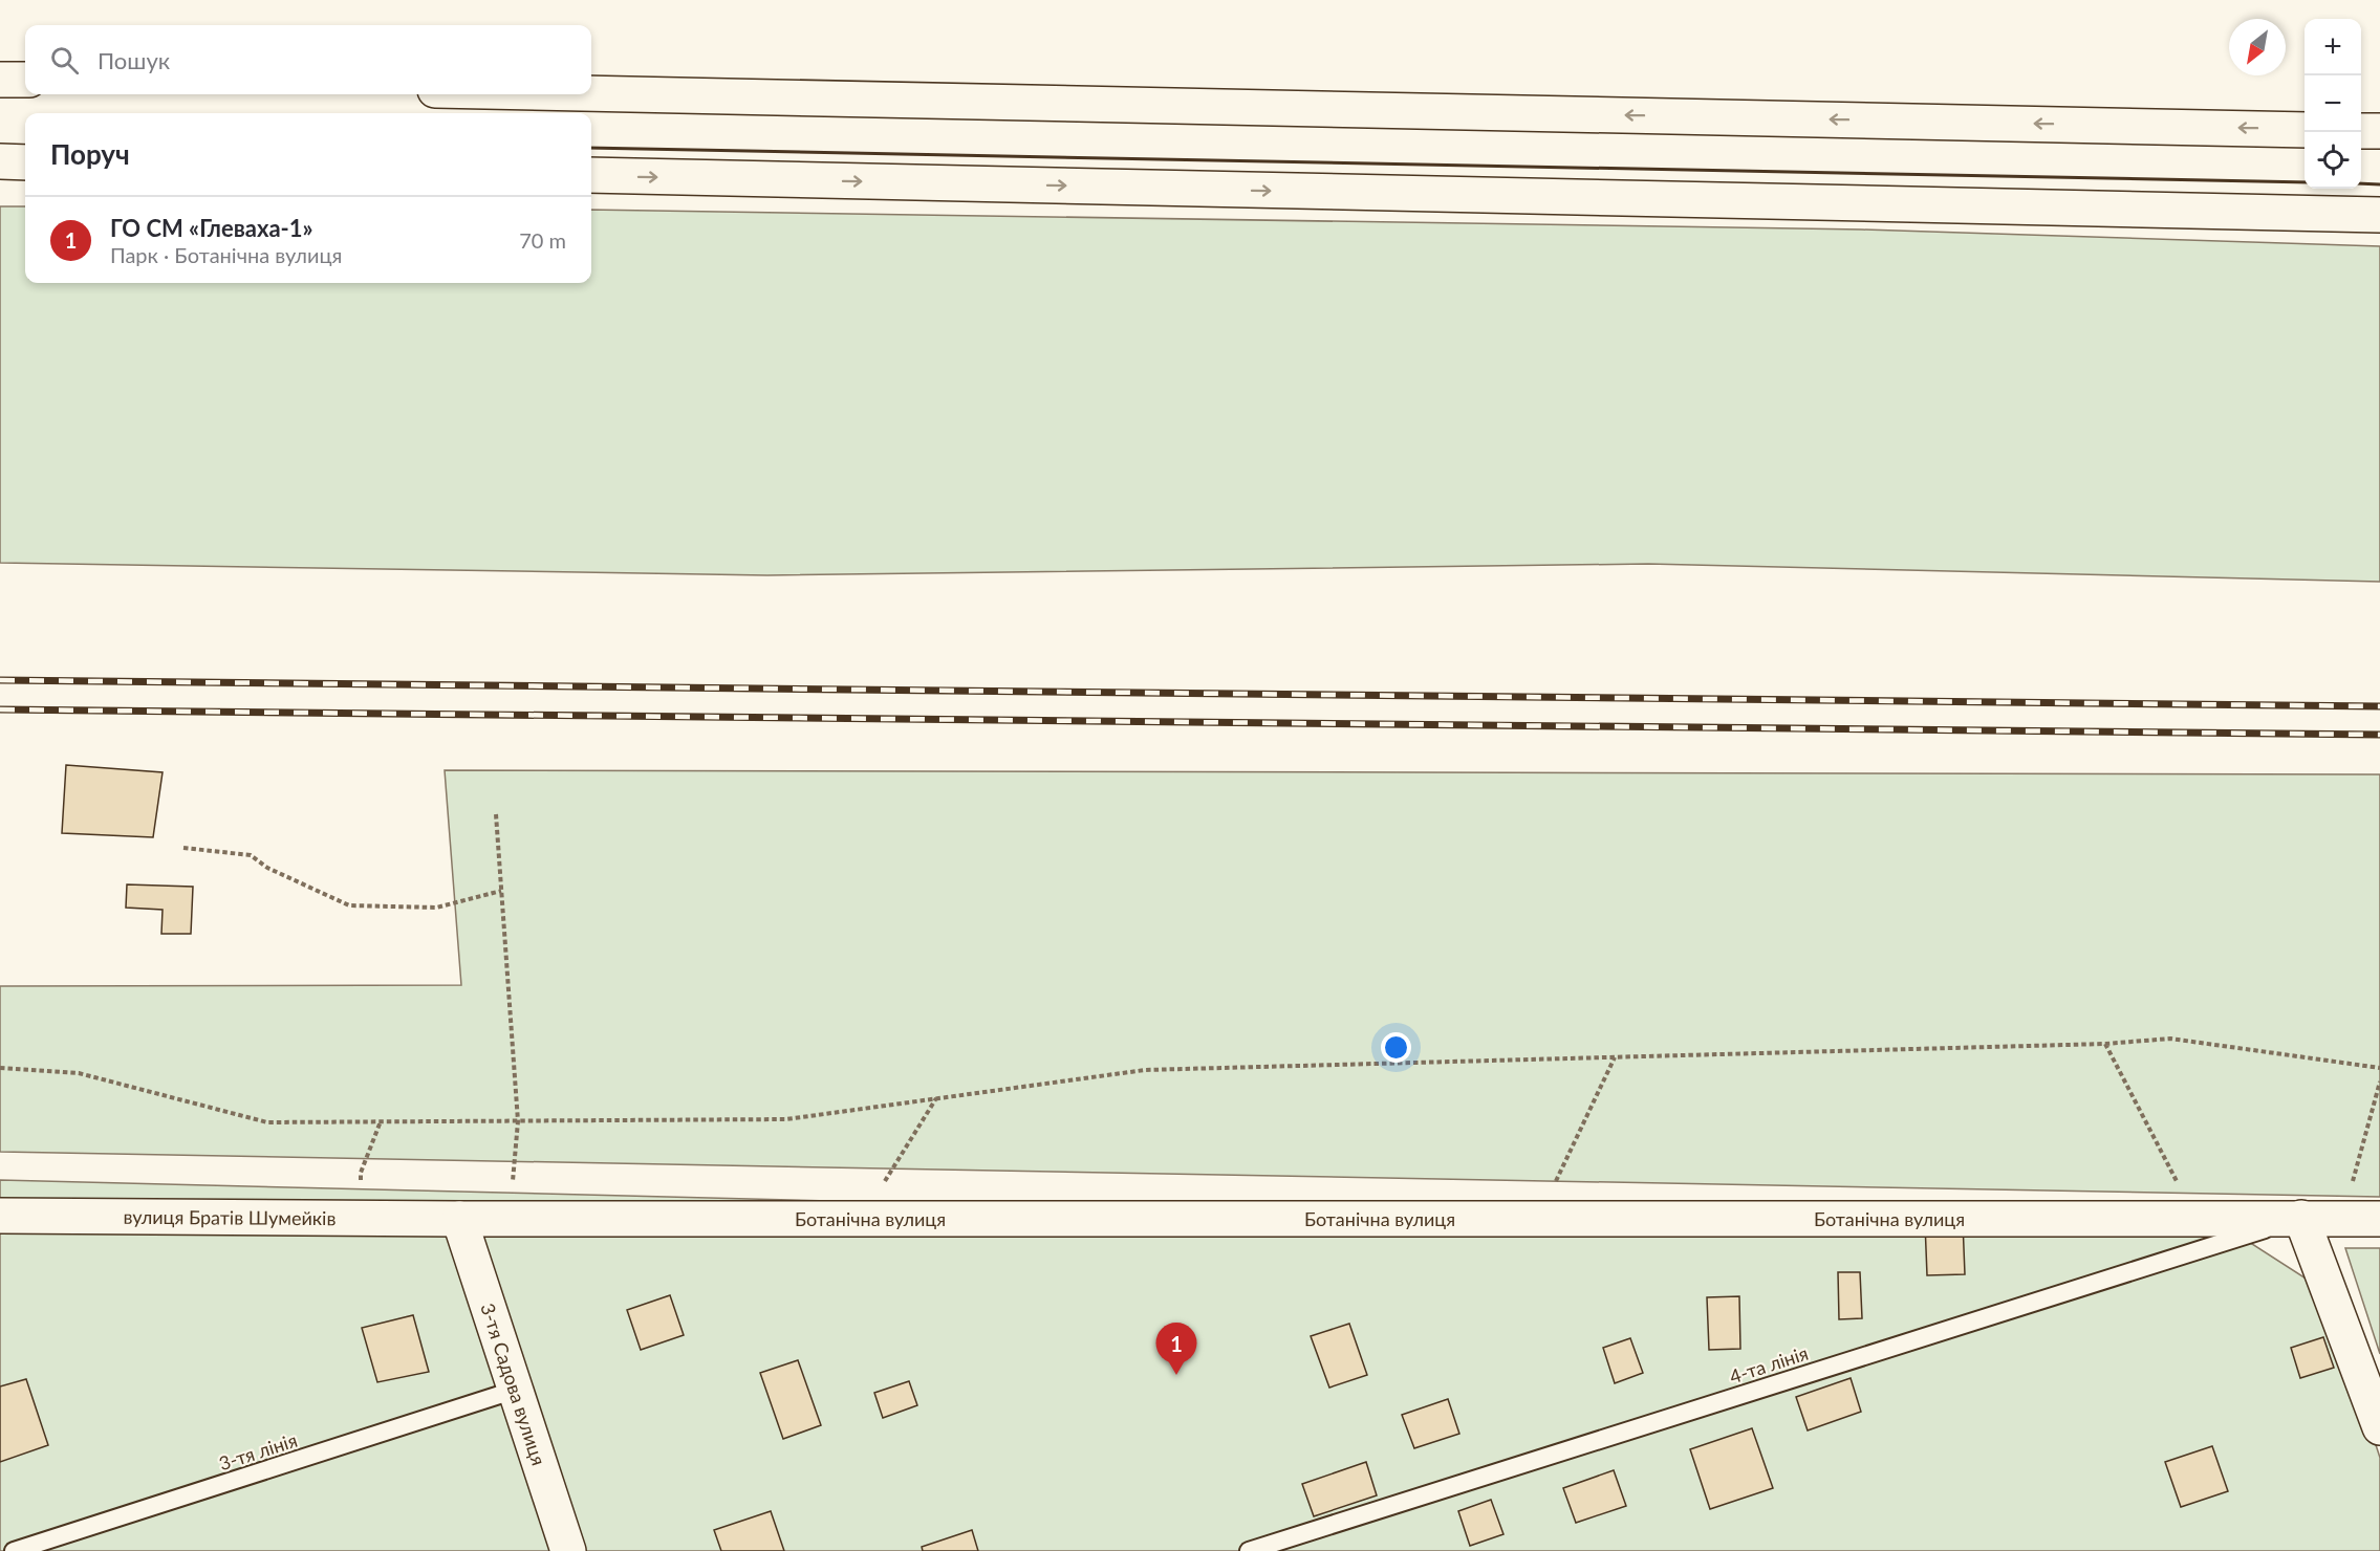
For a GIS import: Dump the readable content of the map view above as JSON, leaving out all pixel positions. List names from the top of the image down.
{
  "streets": {
    "main road": ["вулиця Братів Шумейків", "Ботанічна вулиця", "3-тя Садова вулиця"],
    "lane": ["4-та лінія", "3-тя лінія"]
  },
  "crossings": [
    ["вулиця Братів Шумейків", "Ботанічна вулиця"],
    ["вулиця Братів Шумейків", "3-тя Садова вулиця"],
    ["Ботанічна вулиця", "4-та лінія"],
    ["Ботанічна вулиця", "3-тя Садова вулиця"],
    ["3-тя Садова вулиця", "3-тя лінія"]
  ],
  "north": "bottom left",
  "page": {
    "map_buttons": ["+", "−"],
    "search": "Пошук",
    "heading": "Поруч",
    "list": [
      {
        "mark": "1",
        "name": "ГО СМ «Глеваха-1»",
        "note": "Парк · Ботанічна вулиця",
        "value": "70 m"
      }
    ],
    "pins": "1"
  }
}
